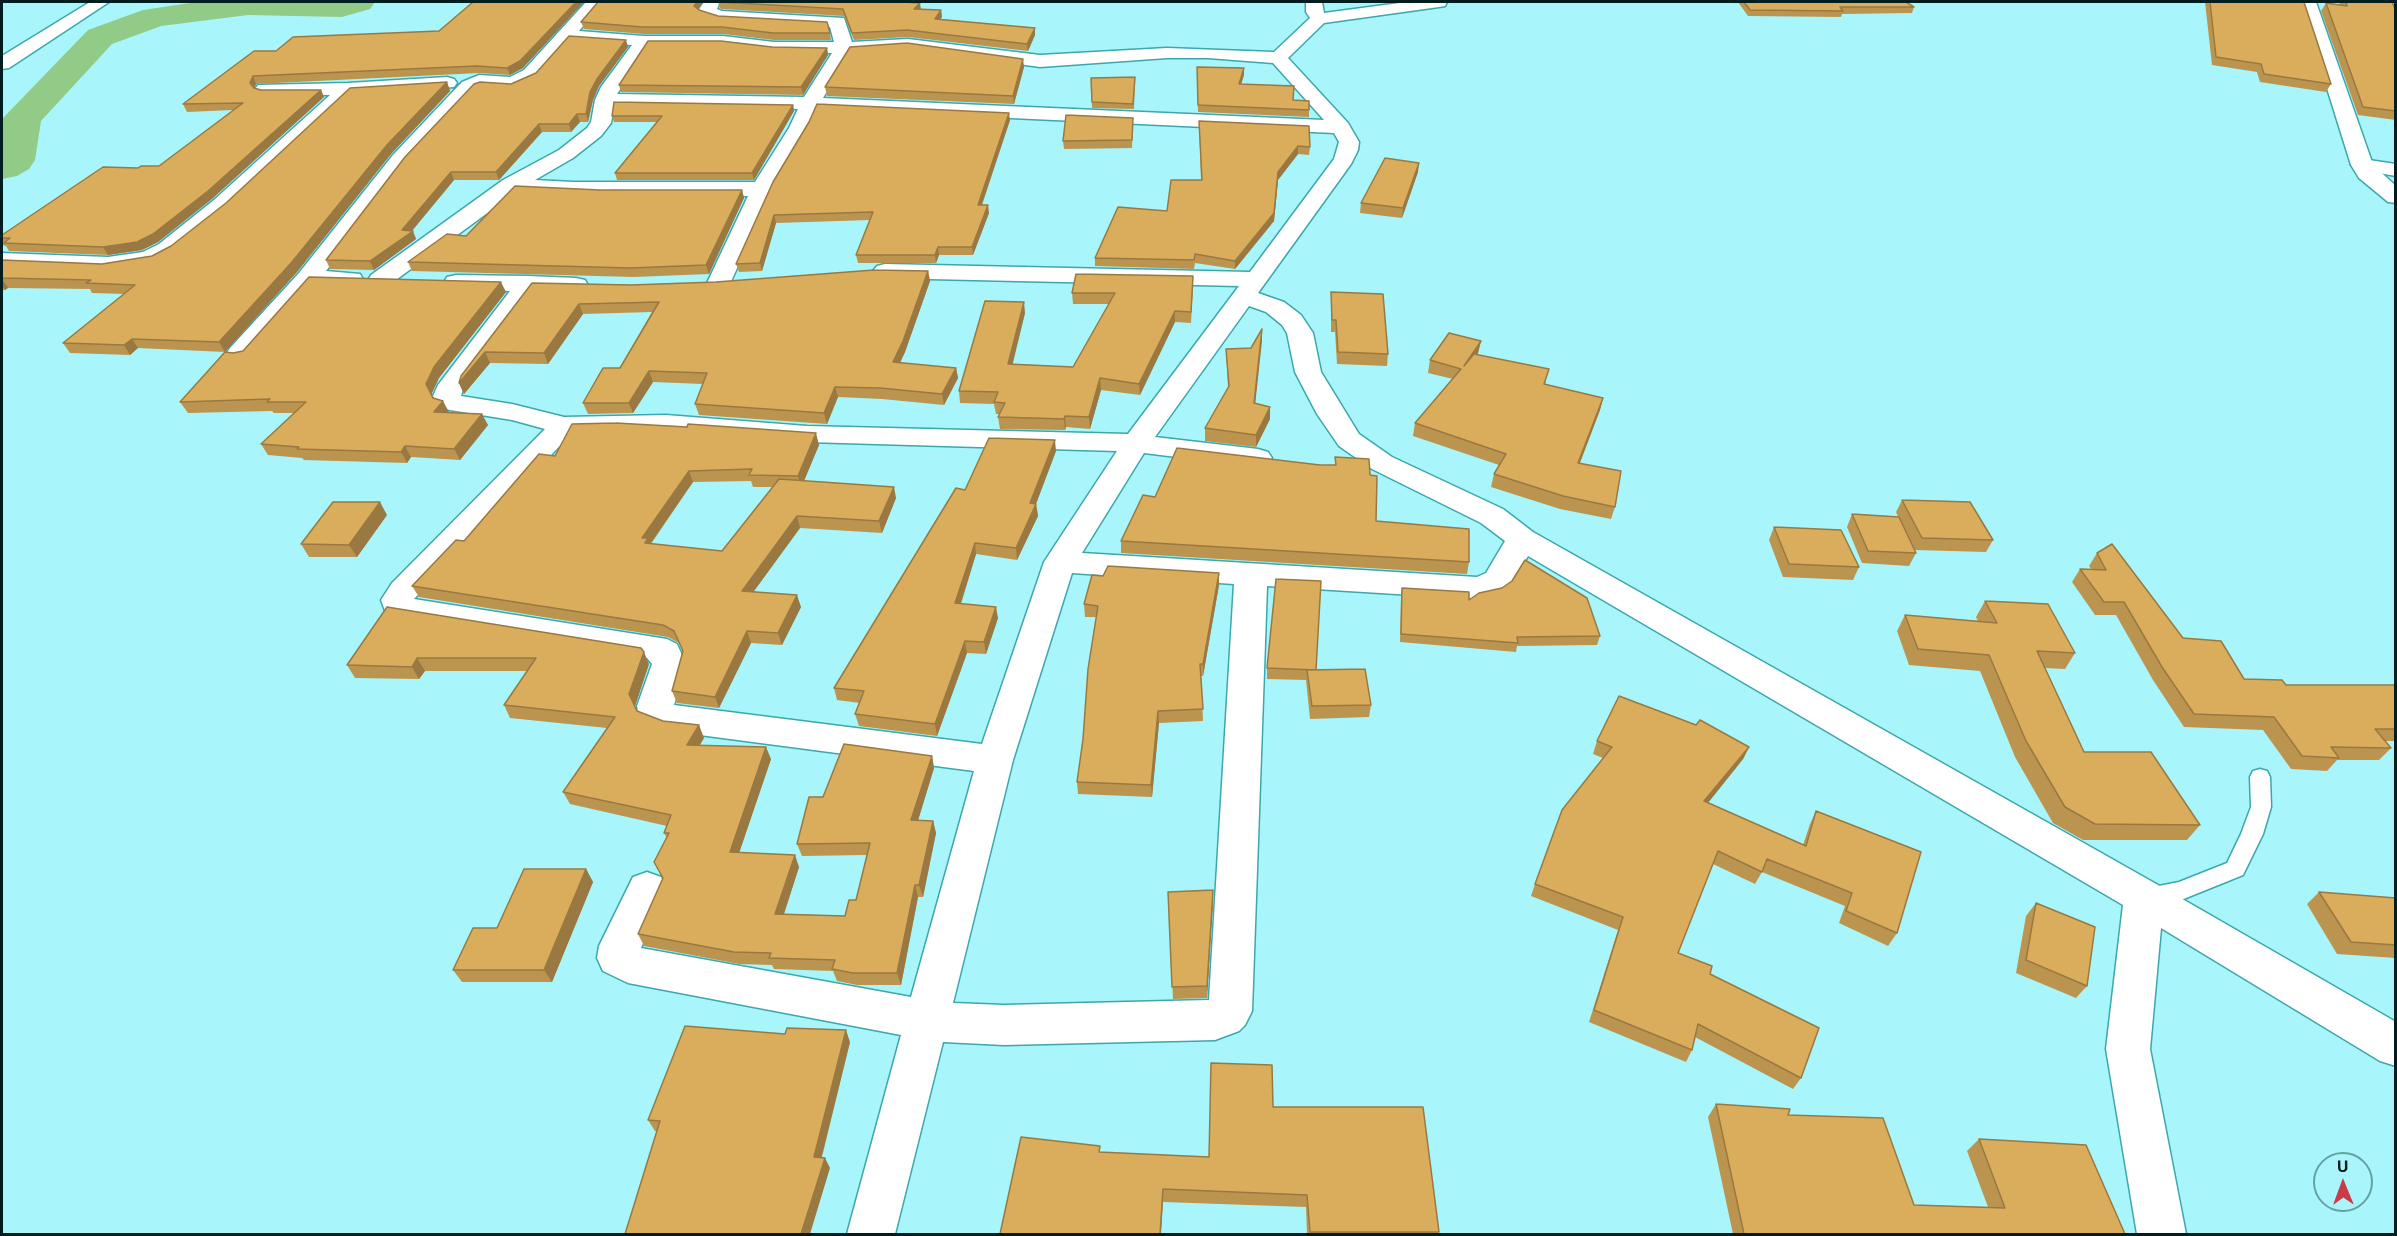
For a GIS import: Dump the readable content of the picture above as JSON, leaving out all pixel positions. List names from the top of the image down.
{
  "north": "top"
}
